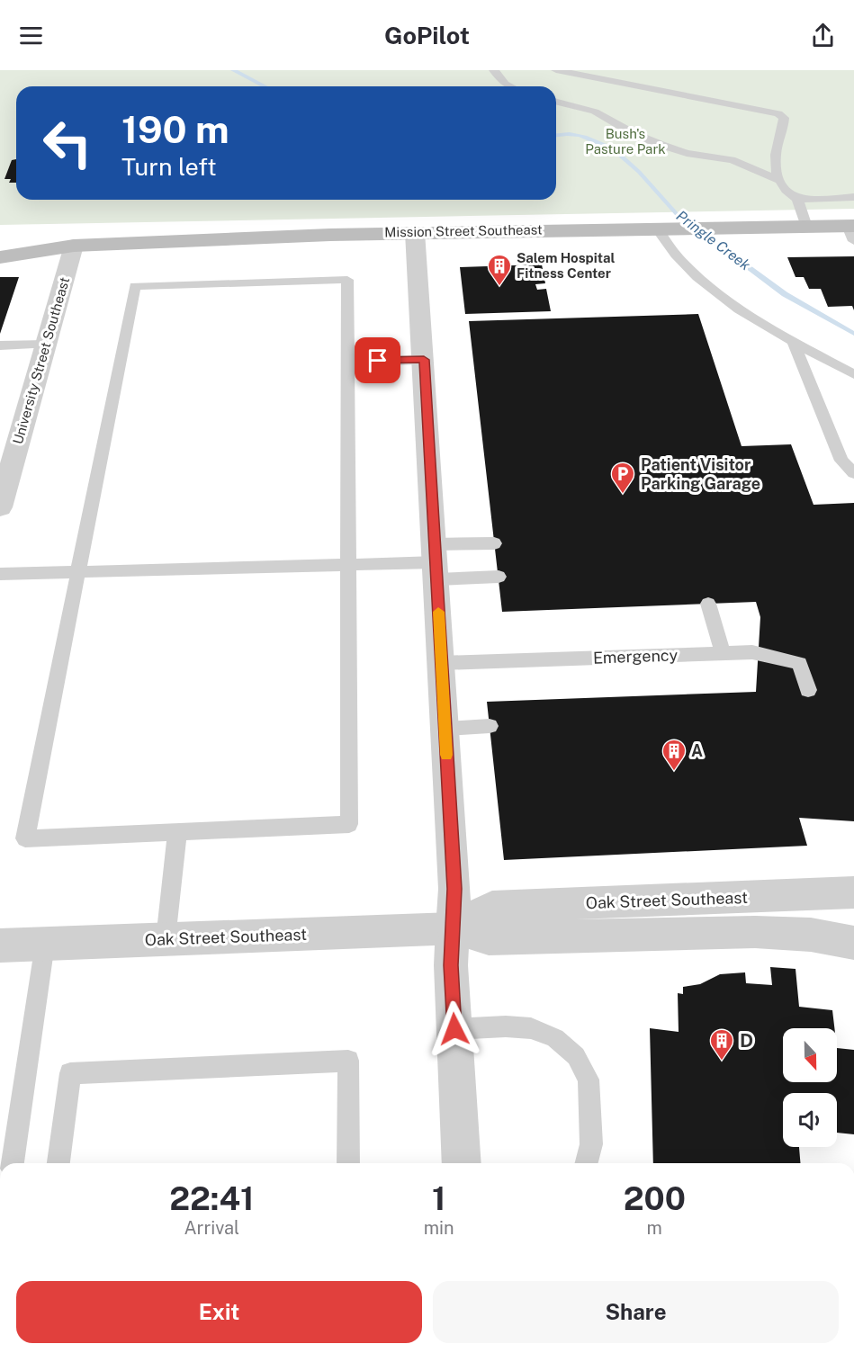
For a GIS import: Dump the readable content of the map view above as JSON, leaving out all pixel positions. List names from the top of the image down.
{
  "streets": {
    "main road": ["Mission Street Southeast"],
    "street": ["University Street Southeast", "Oak Street Southeast"],
    "lane": ["Emergency"]
  },
  "crossings": [
    ["Mission Street Southeast", "University Street Southeast"]
  ],
  "water": ["Pringle Creek"],
  "parks": ["Bush's Pasture Park"],
  "places": {
    "building": ["Salem Hospital Fitness Center", "A", "D"],
    "parking": ["Patient Visitor Parking Garage"]
  },
  "north": "bottom",
  "page": {
    "header": "GoPilot",
    "turn": ["190 m", "Turn left"],
    "eta": [
      "22:41",
      "Arrival",
      "1",
      "min",
      "200",
      "m"
    ],
    "buttons": ["Exit", "Share"]
  }
}
